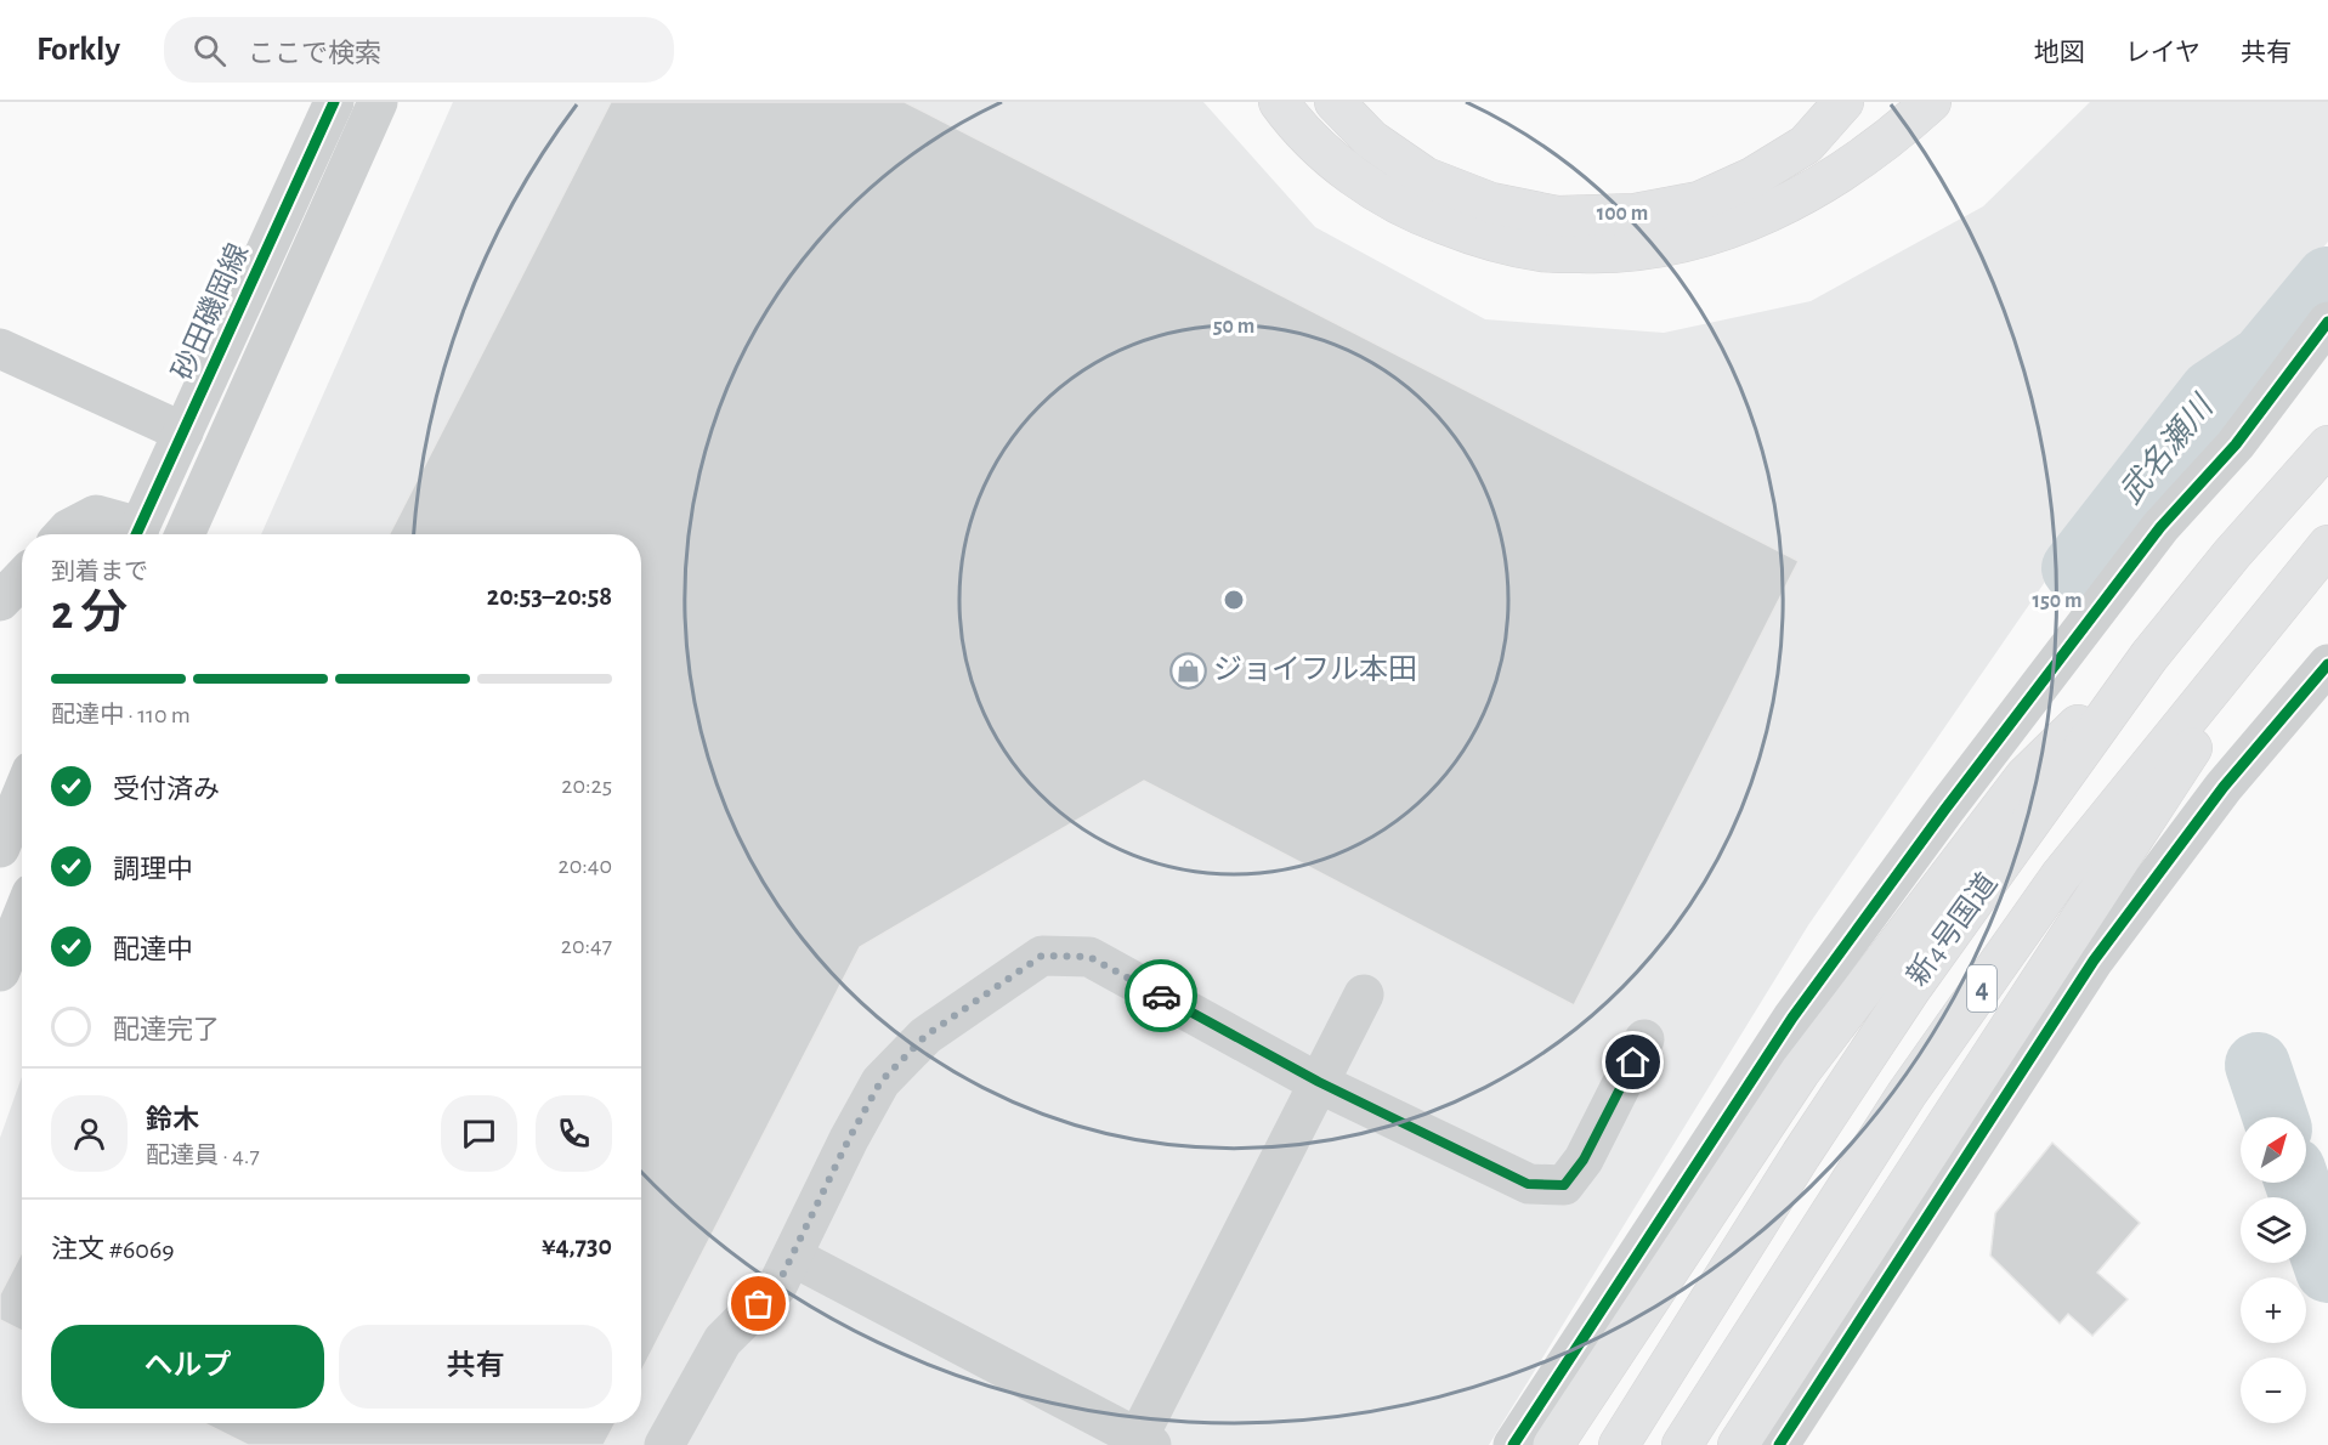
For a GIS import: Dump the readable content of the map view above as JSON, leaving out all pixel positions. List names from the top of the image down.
{
  "streets": {
    "highway": ["新4号国道", "4"],
    "street": ["砂田磯岡線"]
  },
  "water": ["武名瀬川"],
  "places": {
    "shop": ["ジョイフル本田"]
  },
  "north": "top right",
  "page": {
    "header": "Forkly",
    "search": "ここで検索",
    "nav": ["地図", "レイヤ", "共有"],
    "heading": ["2 分", "到着まで", "20:53–20:58"],
    "panel": [
      "鈴木",
      "配達員 · 4.7",
      "注文 #6069",
      "¥4,730"
    ],
    "bar": "配達中 · 110 m",
    "list": [
      ["受付済み", "20:25"],
      ["調理中", "20:40"],
      ["配達中", "20:47"],
      "配達完了"
    ],
    "map_buttons": ["+", "−"],
    "buttons": ["ヘルプ", "共有"]
  },
  "rings": ["100 m", "50 m", "150 m"]
}
